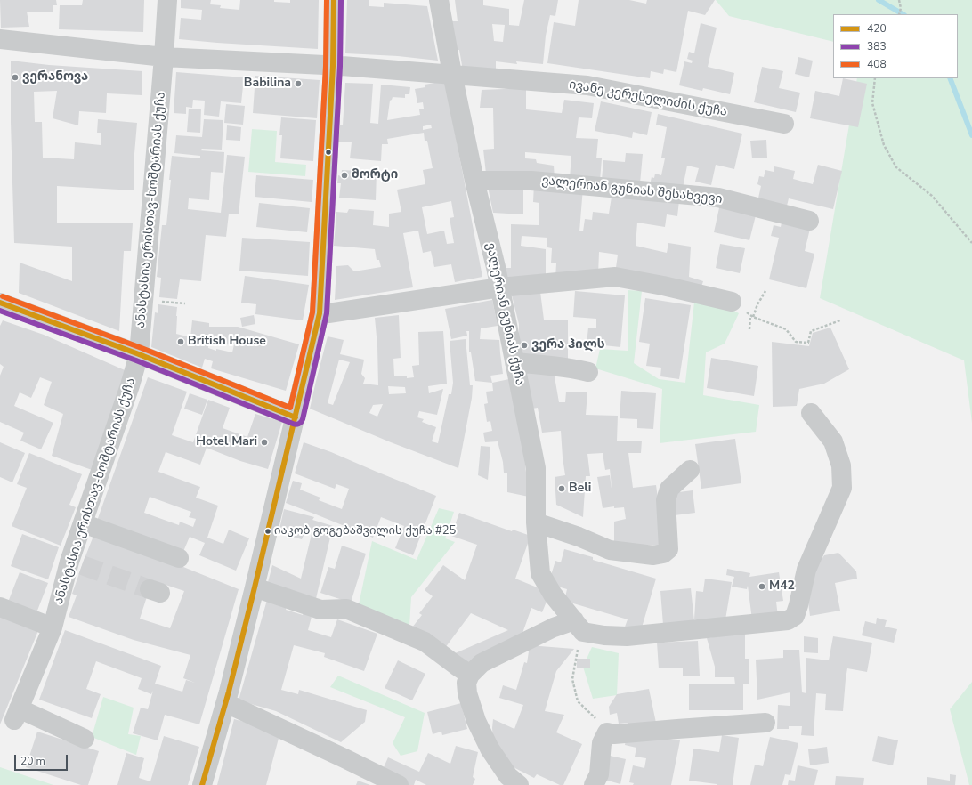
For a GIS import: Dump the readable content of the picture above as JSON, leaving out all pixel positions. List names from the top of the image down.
{
  "streets": {
    "street": [
      "ივანე კერესელიძის ქუჩა",
      "ვალერიან გუნიას შესახვევი",
      "ანასტასია ერისთავ-ხოშტარიას ქუჩა",
      "ვალერიან გუნიას ქუჩა"
    ]
  },
  "crossings": [
    ["ივანე კერესელიძის ქუჩა", "ანასტასია ერისთავ-ხოშტარიას ქუჩა"],
    ["ივანე კერესელიძის ქუჩა", "ვალერიან გუნიას ქუჩა"],
    ["ვალერიან გუნიას შესახვევი", "ვალერიან გუნიას ქუჩა"]
  ],
  "places": [
    "ვერანოვა",
    "Babilina",
    "მორტი",
    "British House",
    "ვერა ჰილს",
    "Hotel Mari",
    "Beli",
    "იაკობ გოგებაშვილის ქუჩა #25",
    "M42"
  ],
  "lines": ["transit line 420", "transit line 383", "transit line 408"],
  "legend": ["420", "383", "408"],
  "scale_bar": "20 m"
}
